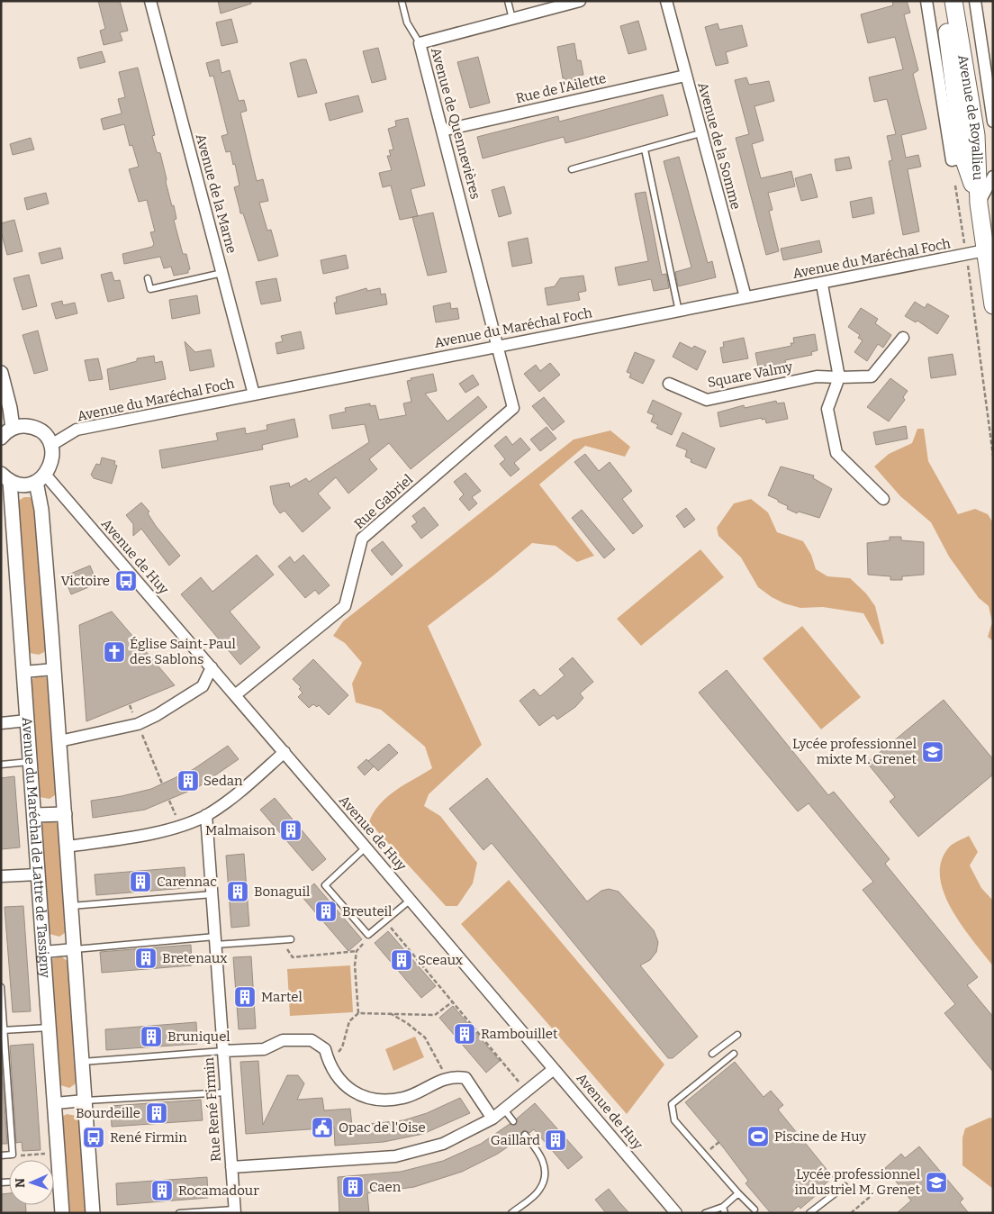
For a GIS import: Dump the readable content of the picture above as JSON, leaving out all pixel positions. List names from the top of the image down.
{
  "streets": {
    "main road": ["Avenue de Royallieu"],
    "street": [
      "Rue de l'Ailette",
      "Avenue de Quennevières",
      "Avenue de la Somme",
      "Avenue de la Marne",
      "Avenue du Maréchal Foch",
      "Square Valmy",
      "Rue Gabriel",
      "Avenue de Huy",
      "Avenue du Maréchal de Lattre de Tassigny",
      "Rue René Firmin"
    ]
  },
  "crossings": [
    ["Rue de l'Ailette", "Avenue de Quennevières"],
    ["Rue de l'Ailette", "Avenue de la Somme"],
    ["Avenue de Quennevières", "Avenue du Maréchal Foch"],
    ["Avenue de Quennevières", "Rue Gabriel"],
    ["Avenue de la Somme", "Avenue du Maréchal Foch"],
    ["Avenue de la Marne", "Avenue du Maréchal Foch"],
    ["Avenue du Maréchal Foch", "Rue Gabriel"],
    ["Rue Gabriel", "Avenue de Huy"]
  ],
  "places": {
    "bus stop": ["Victoire", "René Firmin"],
    "church": ["Église Saint-Paul des Sablons"],
    "school or university": ["Lycée professionnel mixte M. Grenet", "Lycée professionnel industriel M. Grenet"],
    "building": [
      "Sedan",
      "Malmaison",
      "Carennac",
      "Bonaguil",
      "Breuteil",
      "Bretenaux",
      "Sceaux",
      "Martel",
      "Rambouillet",
      "Bruniquel",
      "Bourdeille",
      "Gaillard",
      "Caen",
      "Rocamadour"
    ],
    "public building": ["Opac de l'Oise"],
    "sports": ["Piscine de Huy"]
  },
  "north": "left"
}
